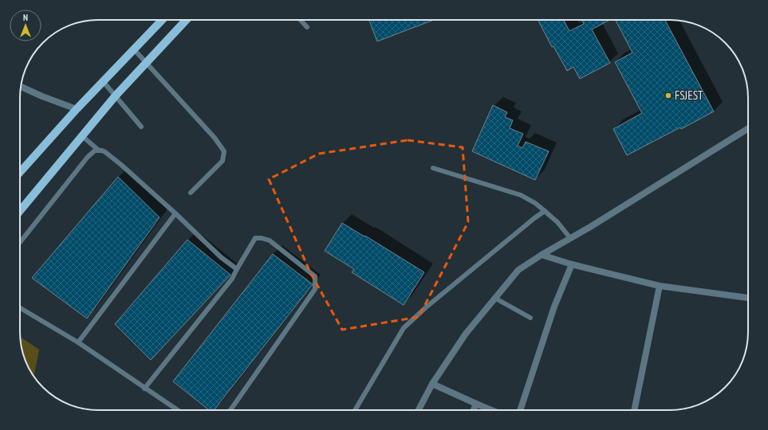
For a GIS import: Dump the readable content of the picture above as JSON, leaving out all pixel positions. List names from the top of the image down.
{
  "places": ["FSJEST"],
  "north": "top"
}
